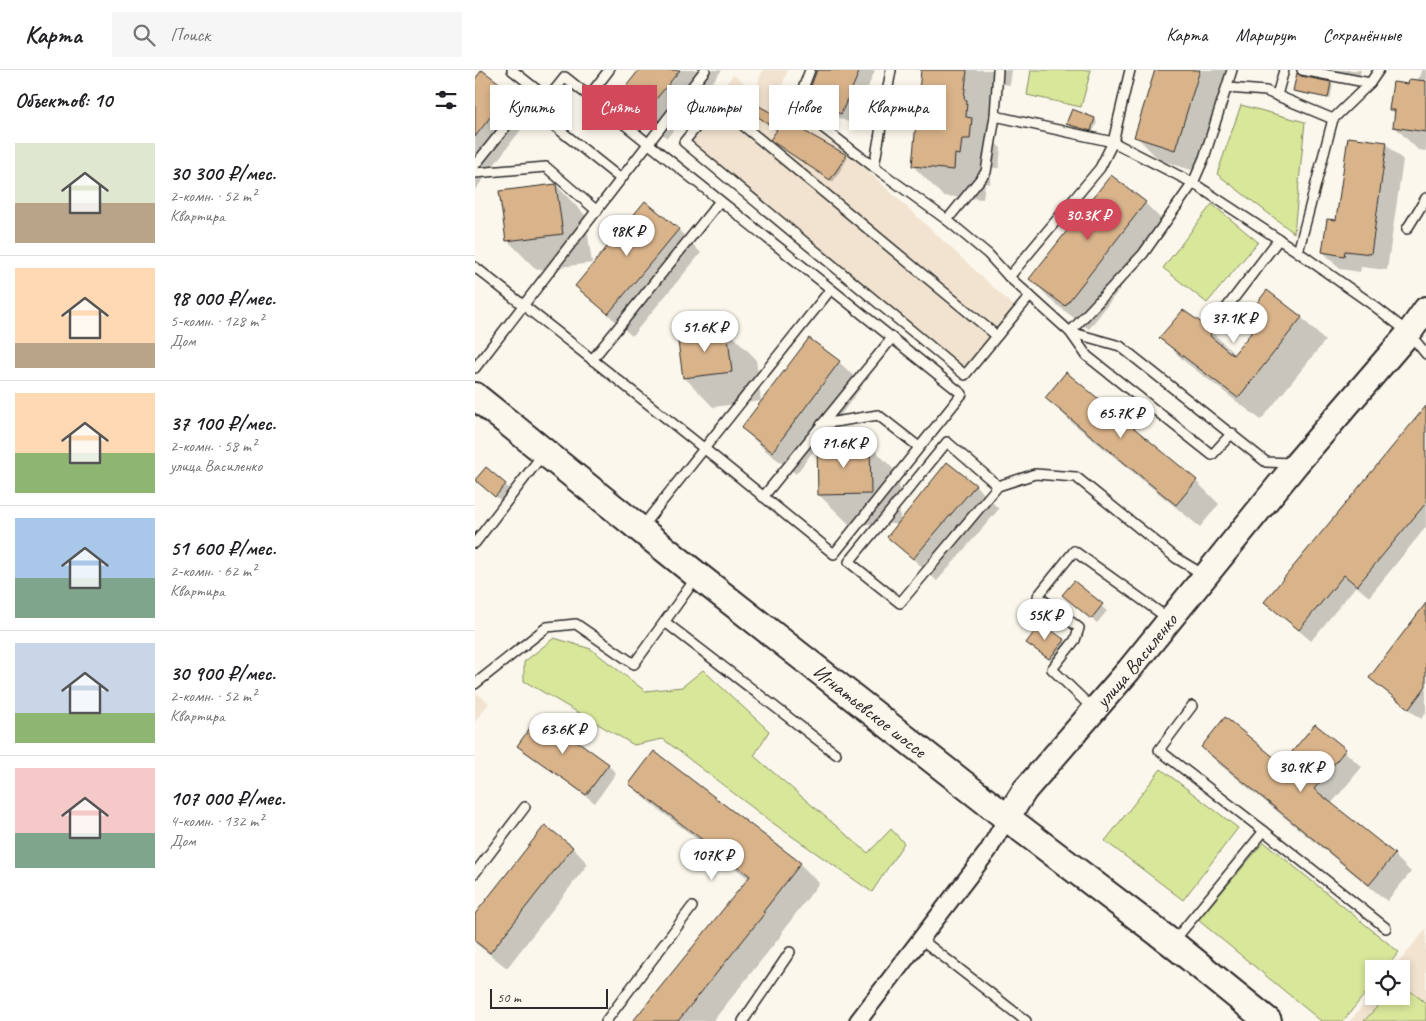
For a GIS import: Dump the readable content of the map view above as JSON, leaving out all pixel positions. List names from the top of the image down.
{
  "streets": {
    "main road": ["улица Василенко", "Игнатьевское шоссе"]
  },
  "crossings": [
    ["улица Василенко", "Игнатьевское шоссе"]
  ],
  "scale_bar": "50 m",
  "page": {
    "header": "Карта",
    "search": "Поиск",
    "nav": ["Карта", "Маршрут", "Сохранённые"],
    "heading": "Объектов: 10",
    "chip": [
      "Купить",
      "Снять",
      "Фильтры",
      "Новое",
      "Квартира"
    ],
    "list": [
      {
        "name": "30 300 ₽/мес.",
        "note": "2-комн. · 52 m² · Квартира"
      },
      {
        "name": "98 000 ₽/мес.",
        "note": "5-комн. · 128 m² · Дом"
      },
      {
        "name": "37 100 ₽/мес.",
        "note": "2-комн. · 58 m² · улица Василенко"
      },
      {
        "name": "51 600 ₽/мес.",
        "note": "2-комн. · 62 m² · Квартира"
      },
      {
        "name": "30 900 ₽/мес.",
        "note": "2-комн. · 52 m² · Квартира"
      },
      {
        "name": "107 000 ₽/мес.",
        "note": "4-комн. · 132 m² · Дом"
      }
    ],
    "price": [
      "30.3K ₽",
      "98K ₽",
      "37.1K ₽",
      "51.6K ₽",
      "65.7K ₽",
      "71.6K ₽",
      "55K ₽",
      "63.6K ₽",
      "30.9K ₽",
      "107K ₽"
    ],
    "scale": "50 m"
  }
}
